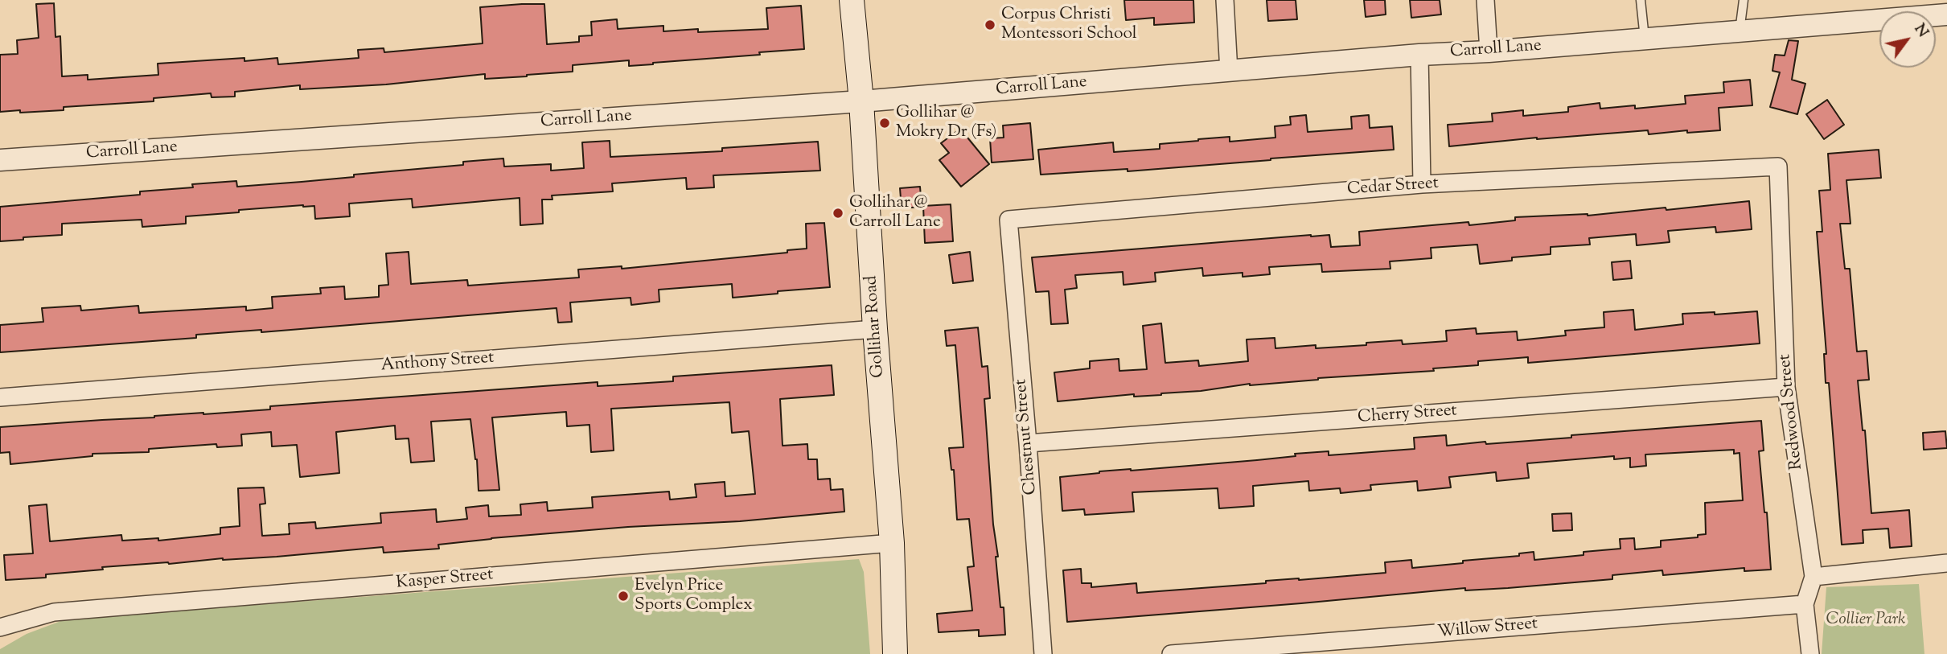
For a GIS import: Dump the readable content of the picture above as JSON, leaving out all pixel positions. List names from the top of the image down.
{
  "streets": {
    "main road": ["Gollihar Road"],
    "street": [
      "Carroll Lane",
      "Cedar Street",
      "Anthony Street",
      "Redwood Street",
      "Cherry Street",
      "Chestnut Street",
      "Kasper Street",
      "Willow Street"
    ]
  },
  "crossings": [
    ["Carroll Lane", "Gollihar Road"],
    ["Cedar Street", "Redwood Street"],
    ["Cedar Street", "Chestnut Street"],
    ["Gollihar Road", "Anthony Street"],
    ["Gollihar Road", "Kasper Street"],
    ["Redwood Street", "Cherry Street"],
    ["Redwood Street", "Willow Street"],
    ["Cherry Street", "Chestnut Street"]
  ],
  "parks": ["Collier Park"],
  "places": [
    "Corpus Christi Montessori School",
    "Gollihar @ Mokry Dr (Fs)",
    "Gollihar @ Carroll Lane",
    "Evelyn Price Sports Complex"
  ],
  "north": "top right"
}
